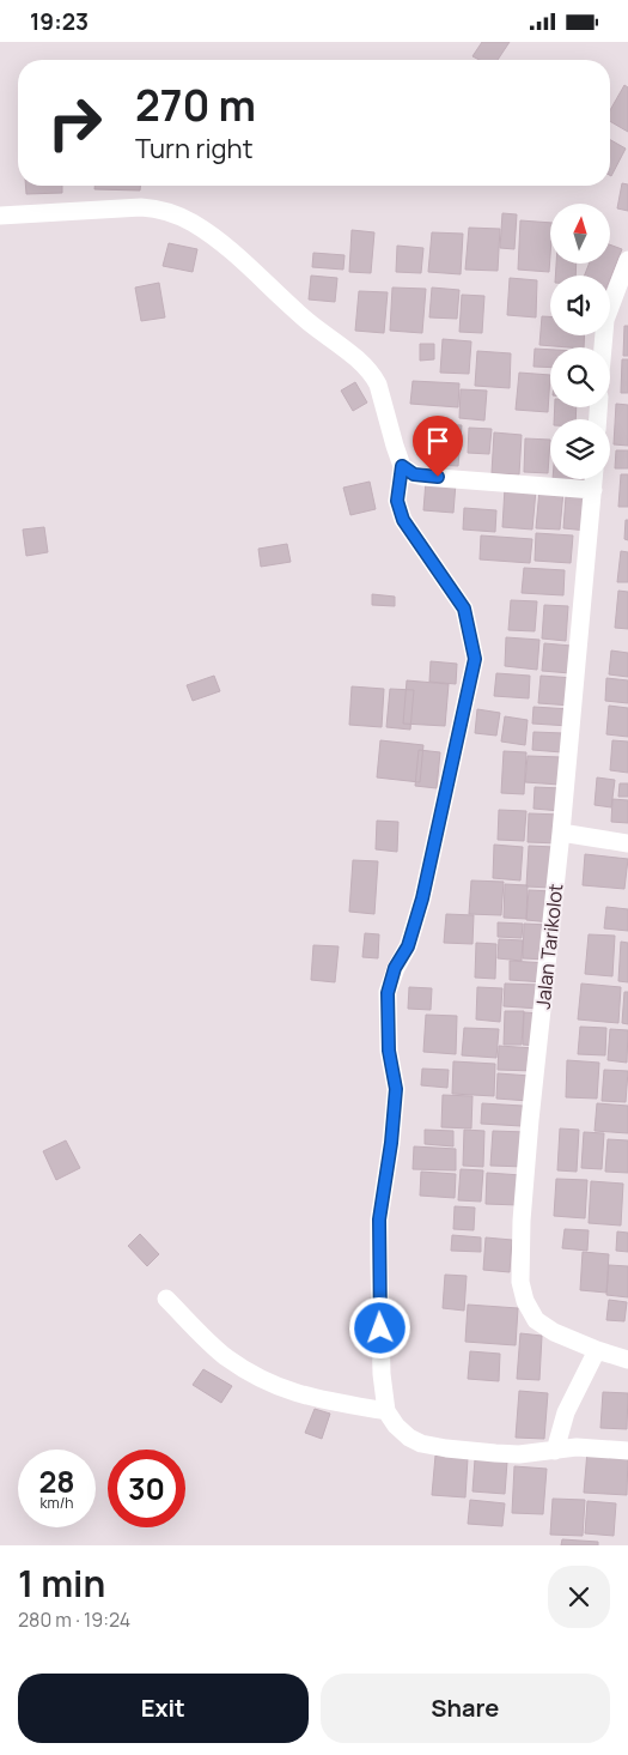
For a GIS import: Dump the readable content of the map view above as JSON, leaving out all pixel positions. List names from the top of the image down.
{
  "streets": {
    "street": ["Jalan Tarikolot"]
  },
  "north": "top",
  "page": {
    "status": "19:23",
    "turn": ["270 m", "Turn right"],
    "speed": "28 km/h",
    "limit": "30",
    "heading": ["1 min", "280 m · 19:24"],
    "buttons": ["Exit", "Share"]
  }
}
